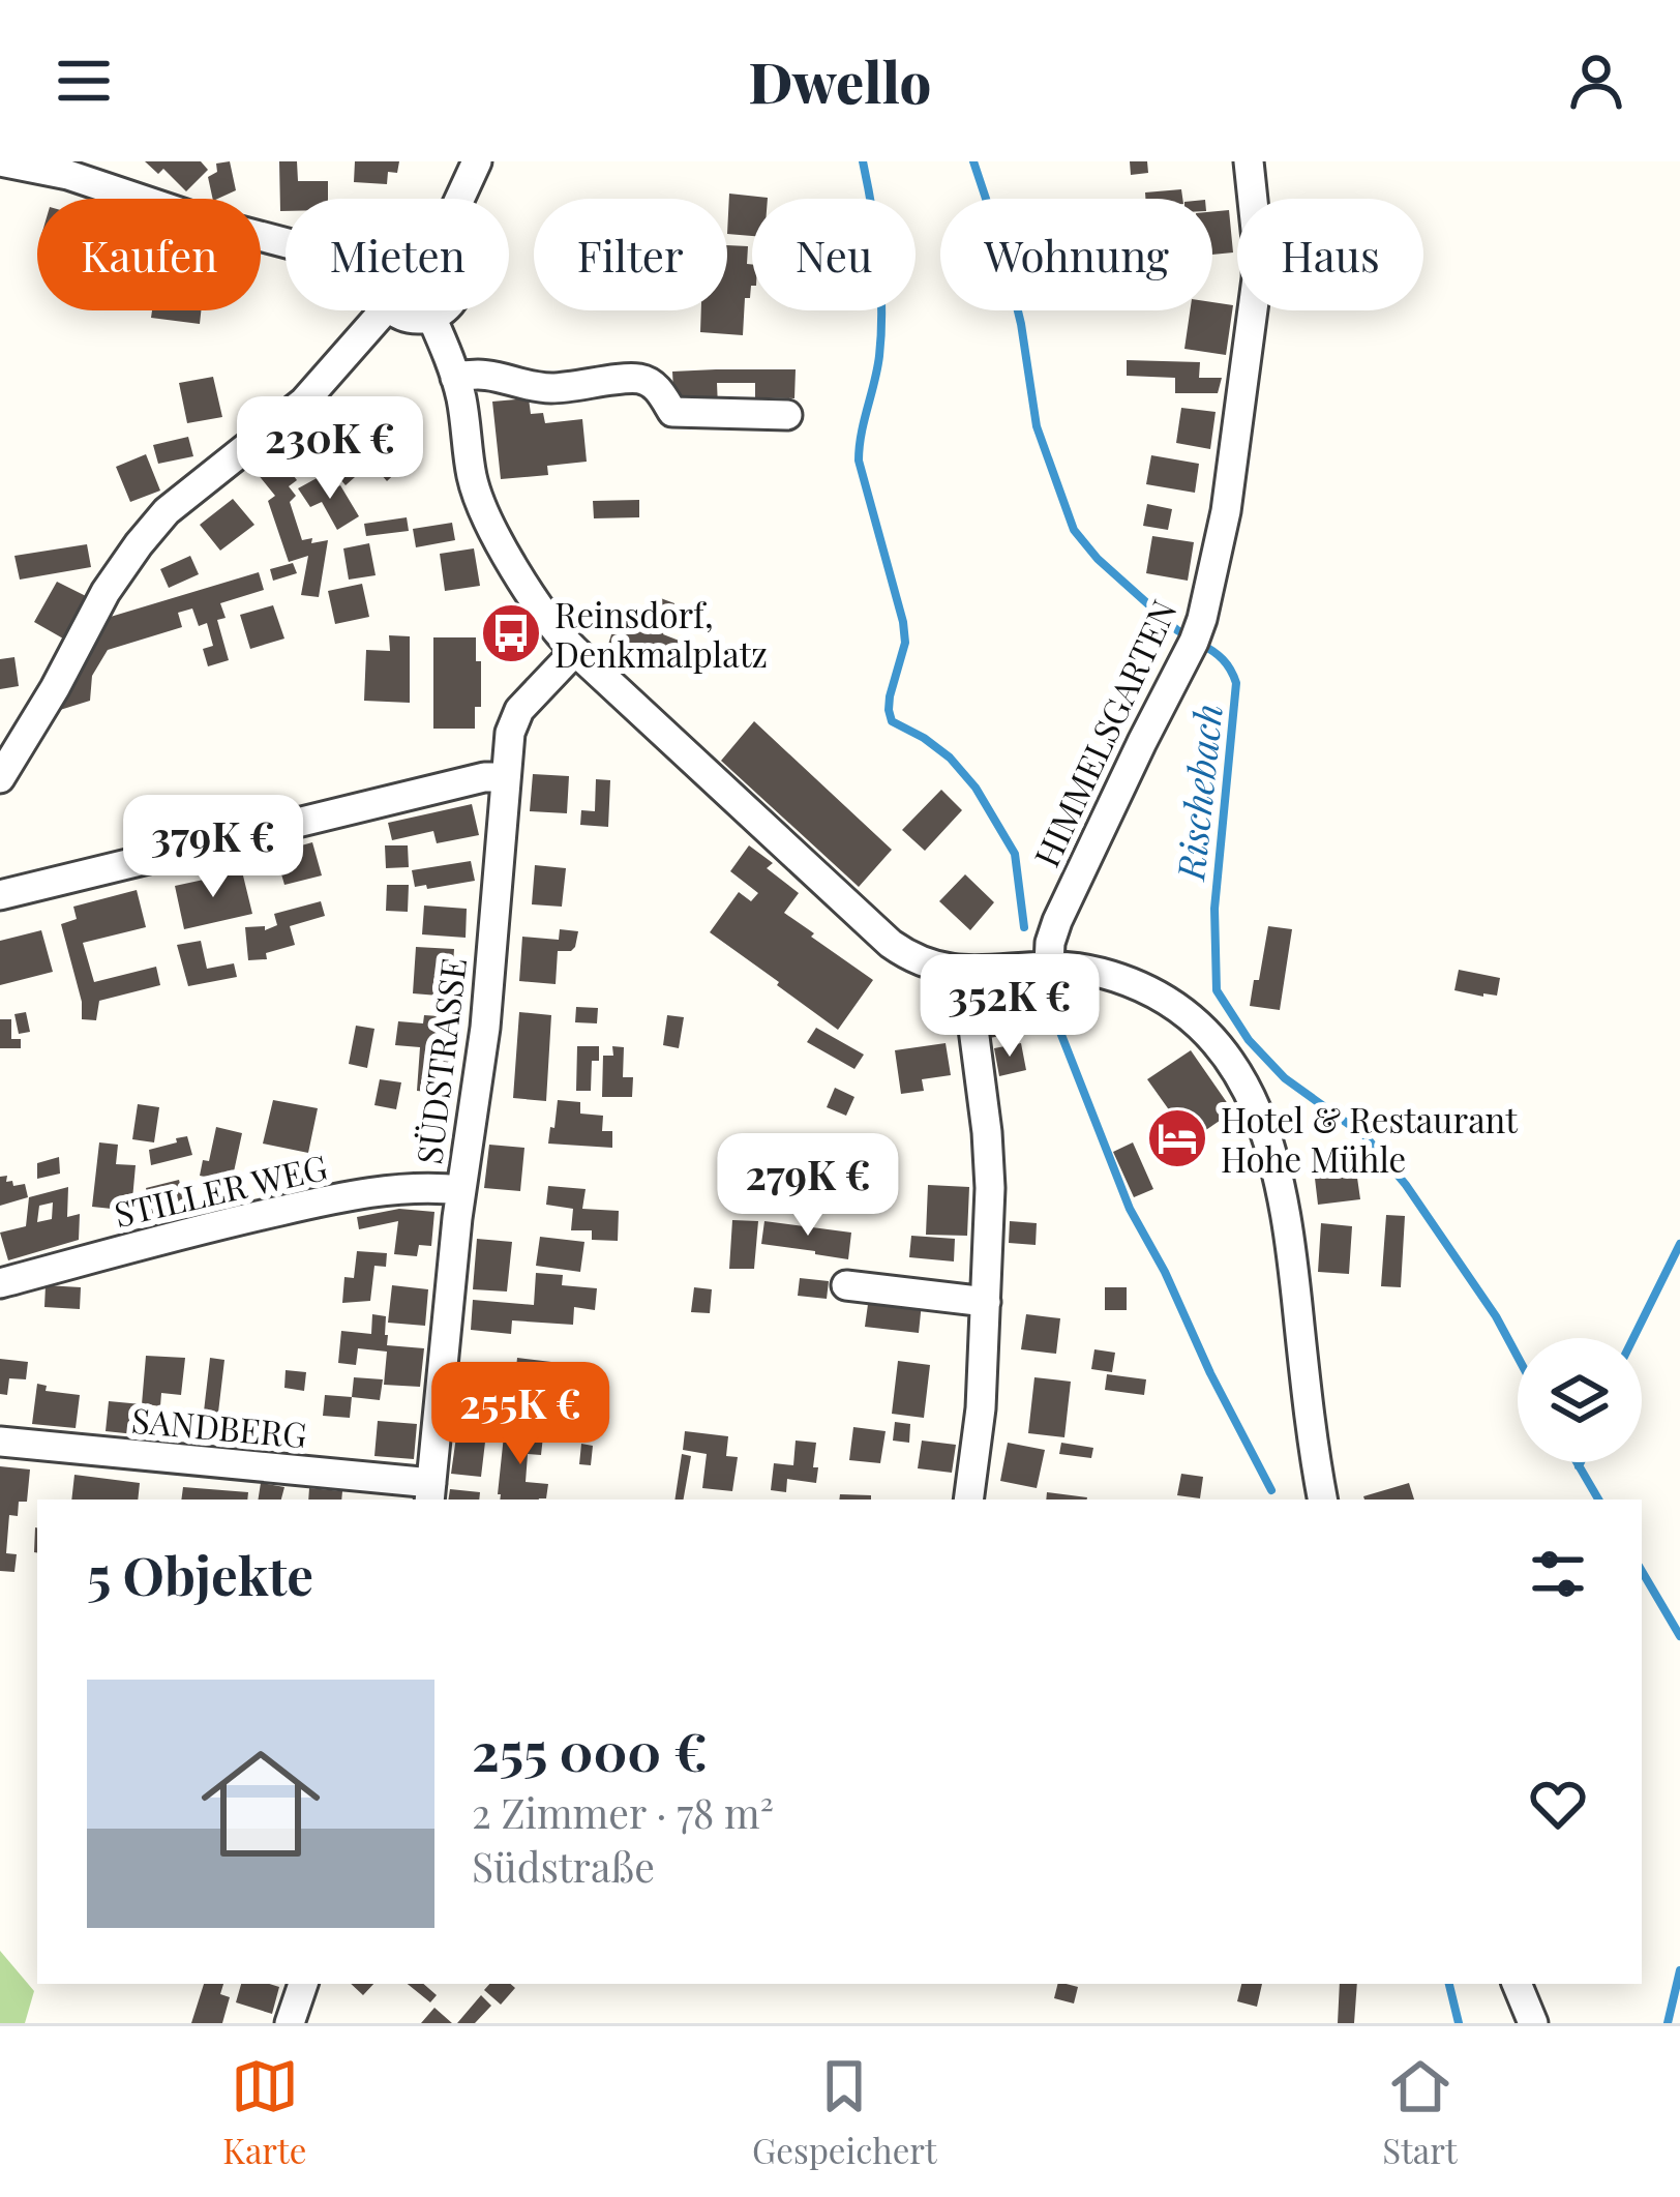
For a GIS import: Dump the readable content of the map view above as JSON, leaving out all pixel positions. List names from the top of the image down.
{
  "streets": {
    "street": [
      "HIMMELSGARTEN",
      "SÜDSTRASSE",
      "STILLER WEG",
      "SANDBERG"
    ]
  },
  "crossings": [
    ["SÜDSTRASSE", "STILLER WEG"],
    ["SÜDSTRASSE", "SANDBERG"]
  ],
  "water": ["Rischebach"],
  "places": {
    "bus stop": ["Reinsdorf, Denkmalplatz"],
    "hotel": ["Hotel & Restaurant Hohe Mühle"]
  },
  "page": {
    "header": "Dwello",
    "chip": [
      "Kaufen",
      "Mieten",
      "Filter",
      "Neu",
      "Wohnung",
      "Haus"
    ],
    "price": [
      "230K €",
      "379K €",
      "352K €",
      "279K €",
      "255K €"
    ],
    "heading": "5 Objekte",
    "list": [
      {
        "name": "255 000 €",
        "note": "2 Zimmer · 78 m² · Südstraße"
      }
    ],
    "tabs": ["Karte", "Gespeichert", "Start"]
  }
}
